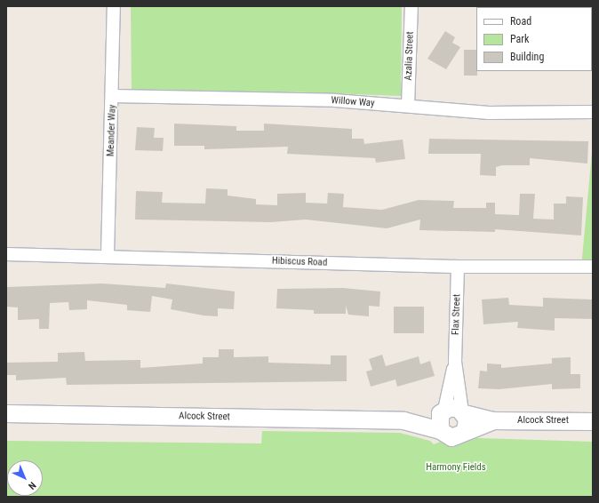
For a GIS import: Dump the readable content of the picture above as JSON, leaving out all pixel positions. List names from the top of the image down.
{
  "streets": {
    "main road": ["Alcock Street"],
    "street": [
      "Azalia Street",
      "Willow Way",
      "Meander Way",
      "Hibiscus Road",
      "Flax Street"
    ]
  },
  "crossings": [
    ["Azalia Street", "Willow Way"],
    ["Willow Way", "Meander Way"],
    ["Meander Way", "Hibiscus Road"],
    ["Hibiscus Road", "Flax Street"],
    ["Flax Street", "Alcock Street"]
  ],
  "parks": ["Harmony Fields"],
  "legend": ["Road", "Park", "Building"],
  "north": "bottom right"
}
